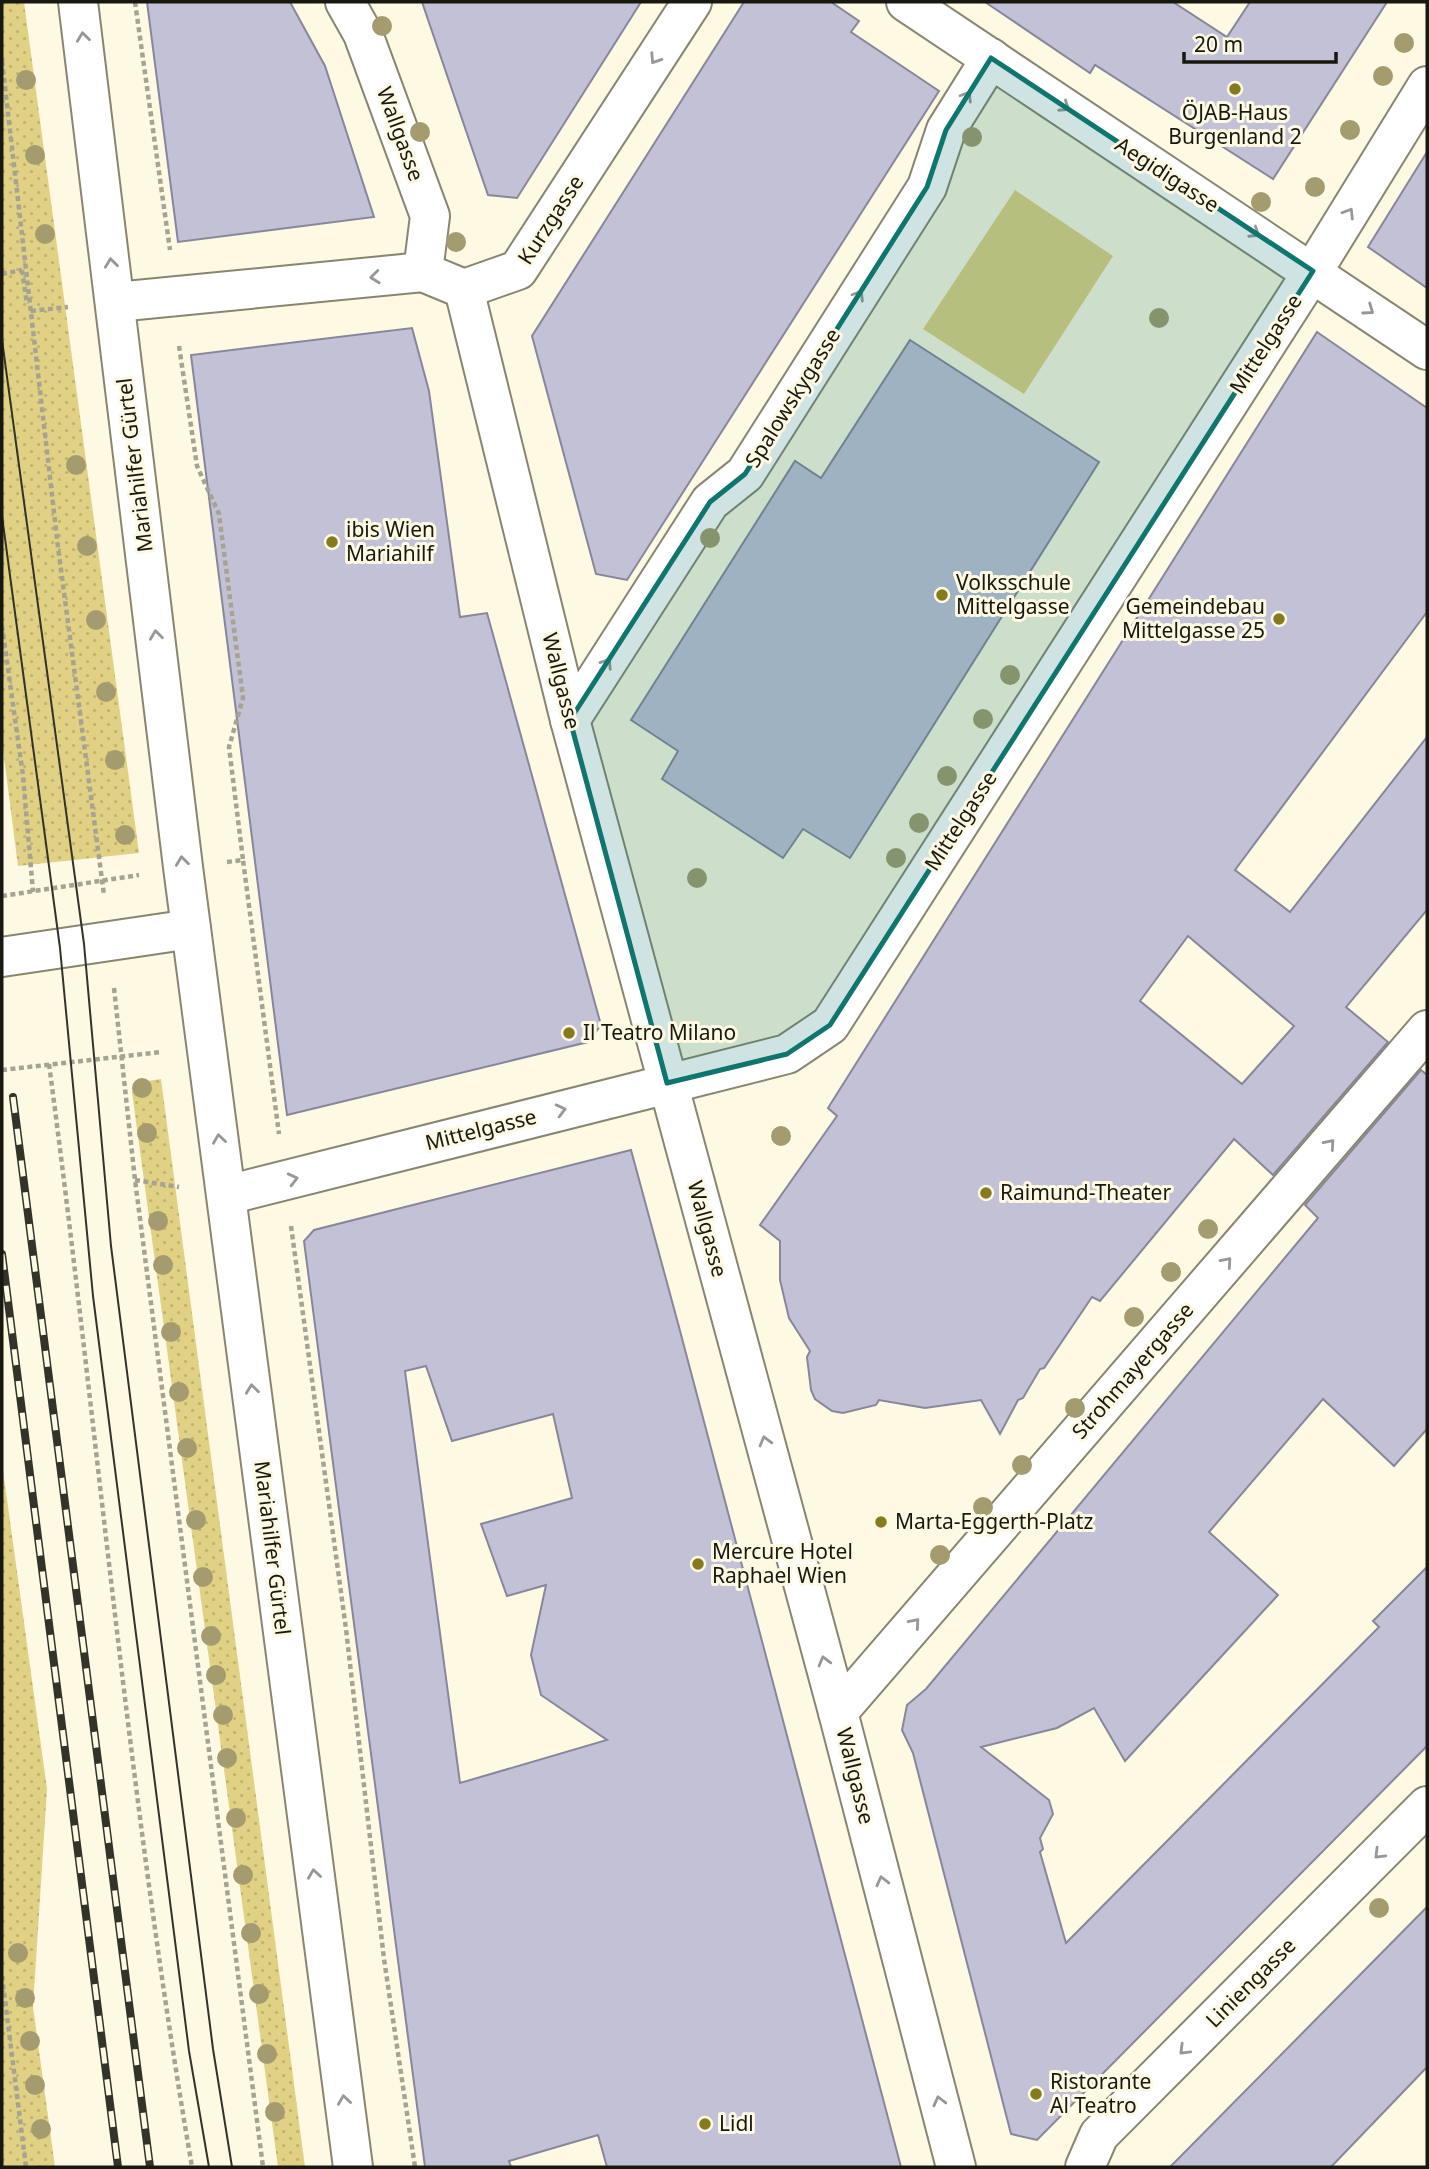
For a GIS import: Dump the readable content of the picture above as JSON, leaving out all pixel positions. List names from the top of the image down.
{
  "streets": {
    "street": [
      "Wallgasse",
      "Aegidigasse",
      "Kurzgasse",
      "Mittelgasse",
      "Spalowskygasse",
      "Mariahilfer Gürtel",
      "Strohmayergasse",
      "Liniengasse"
    ]
  },
  "crossings": [
    ["Wallgasse", "Kurzgasse"],
    ["Wallgasse", "Mittelgasse"],
    ["Wallgasse", "Spalowskygasse"],
    ["Wallgasse", "Strohmayergasse"],
    ["Aegidigasse", "Mittelgasse"],
    ["Aegidigasse", "Spalowskygasse"],
    ["Mittelgasse", "Mariahilfer Gürtel"]
  ],
  "one_way": [
    "Wallgasse",
    "Aegidigasse",
    "Kurzgasse",
    "Spalowskygasse",
    "Mariahilfer Gürtel",
    "Strohmayergasse",
    "Liniengasse"
  ],
  "places": [
    "ÖJAB-Haus Burgenland 2",
    "ibis Wien Mariahilf",
    "Volksschule Mittelgasse",
    "Gemeindebau Mittelgasse 25",
    "Il Teatro Milano",
    "Raimund-Theater",
    "Marta-Eggerth-Platz",
    "Mercure Hotel Raphael Wien",
    "Ristorante Al Teatro",
    "Lidl"
  ],
  "scale_bar": "20 m"
}
